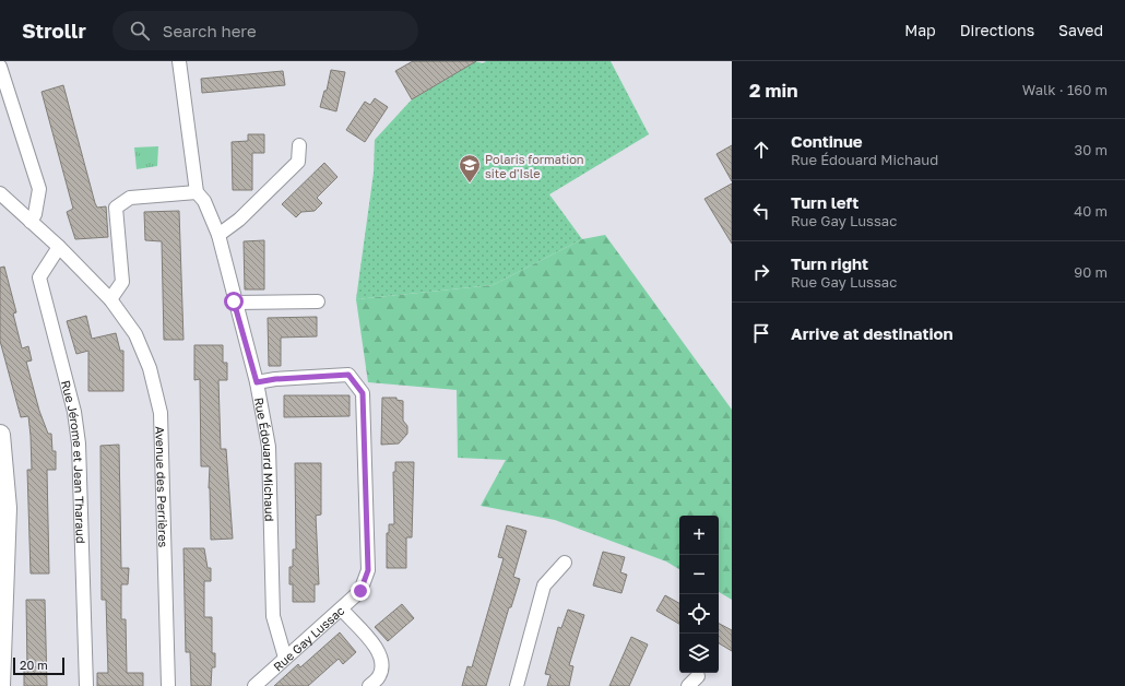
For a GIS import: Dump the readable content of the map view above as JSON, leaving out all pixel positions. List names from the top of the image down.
{
  "streets": {
    "street": [
      "Rue Édouard Michaud",
      "Rue Jérome et Jean Tharaud",
      "Avenue des Perrières",
      "Rue Gay Lussac"
    ]
  },
  "crossings": [
    ["Rue Édouard Michaud", "Rue Gay Lussac"],
    ["Rue Jérome et Jean Tharaud", "Avenue des Perrières"]
  ],
  "places": {
    "school or university": ["Polaris formation site d'Isle"]
  },
  "scale_bar": "20 m",
  "page": {
    "header": "Strollr",
    "search": "Search here",
    "nav": ["Map", "Directions", "Saved"],
    "heading": ["2 min", "Walk · 160 m"],
    "list": [
      ["Continue", "Rue Édouard Michaud", "30 m"],
      ["Turn left", "Rue Gay Lussac", "40 m"],
      ["Turn right", "Rue Gay Lussac", "90 m"],
      "Arrive at destination"
    ],
    "map_buttons": ["+", "−"],
    "scale": "20 m"
  }
}
